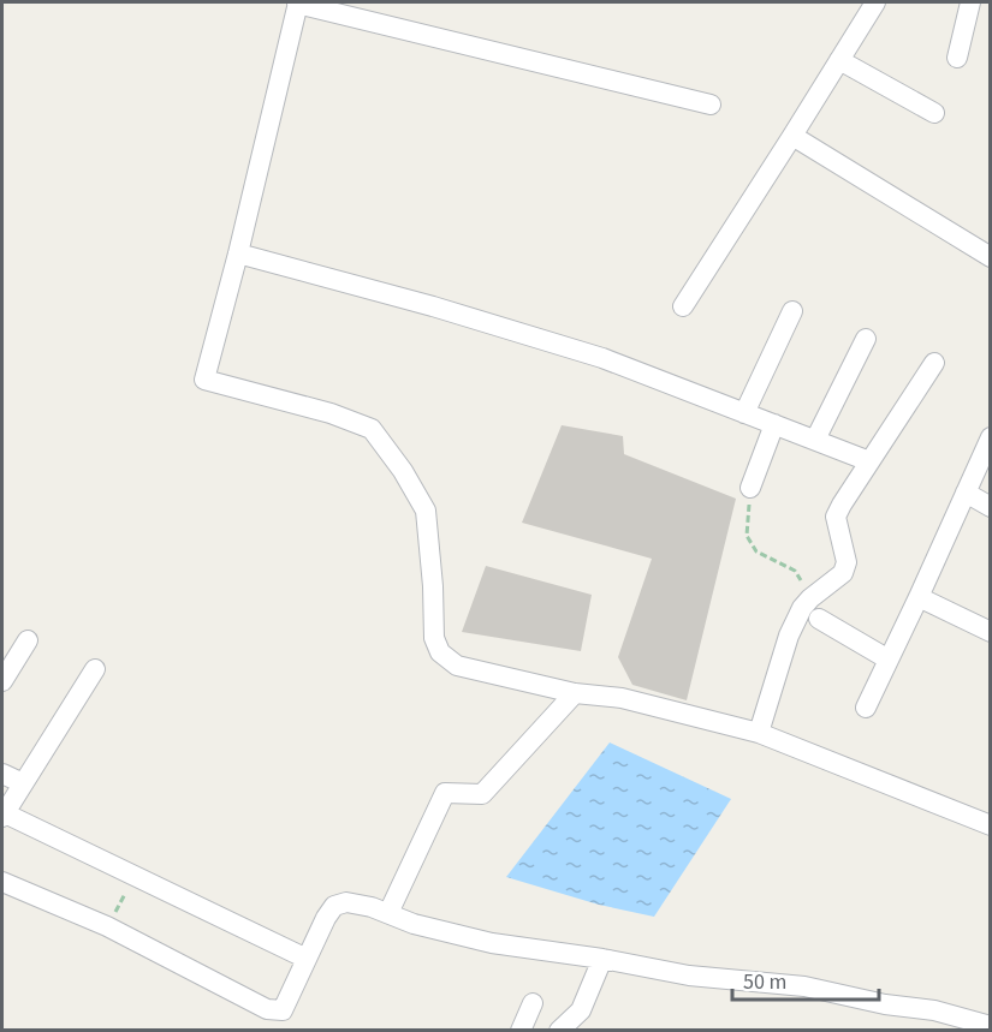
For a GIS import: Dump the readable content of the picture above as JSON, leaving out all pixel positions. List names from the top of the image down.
{
  "scale_bar": "50 m"
}
